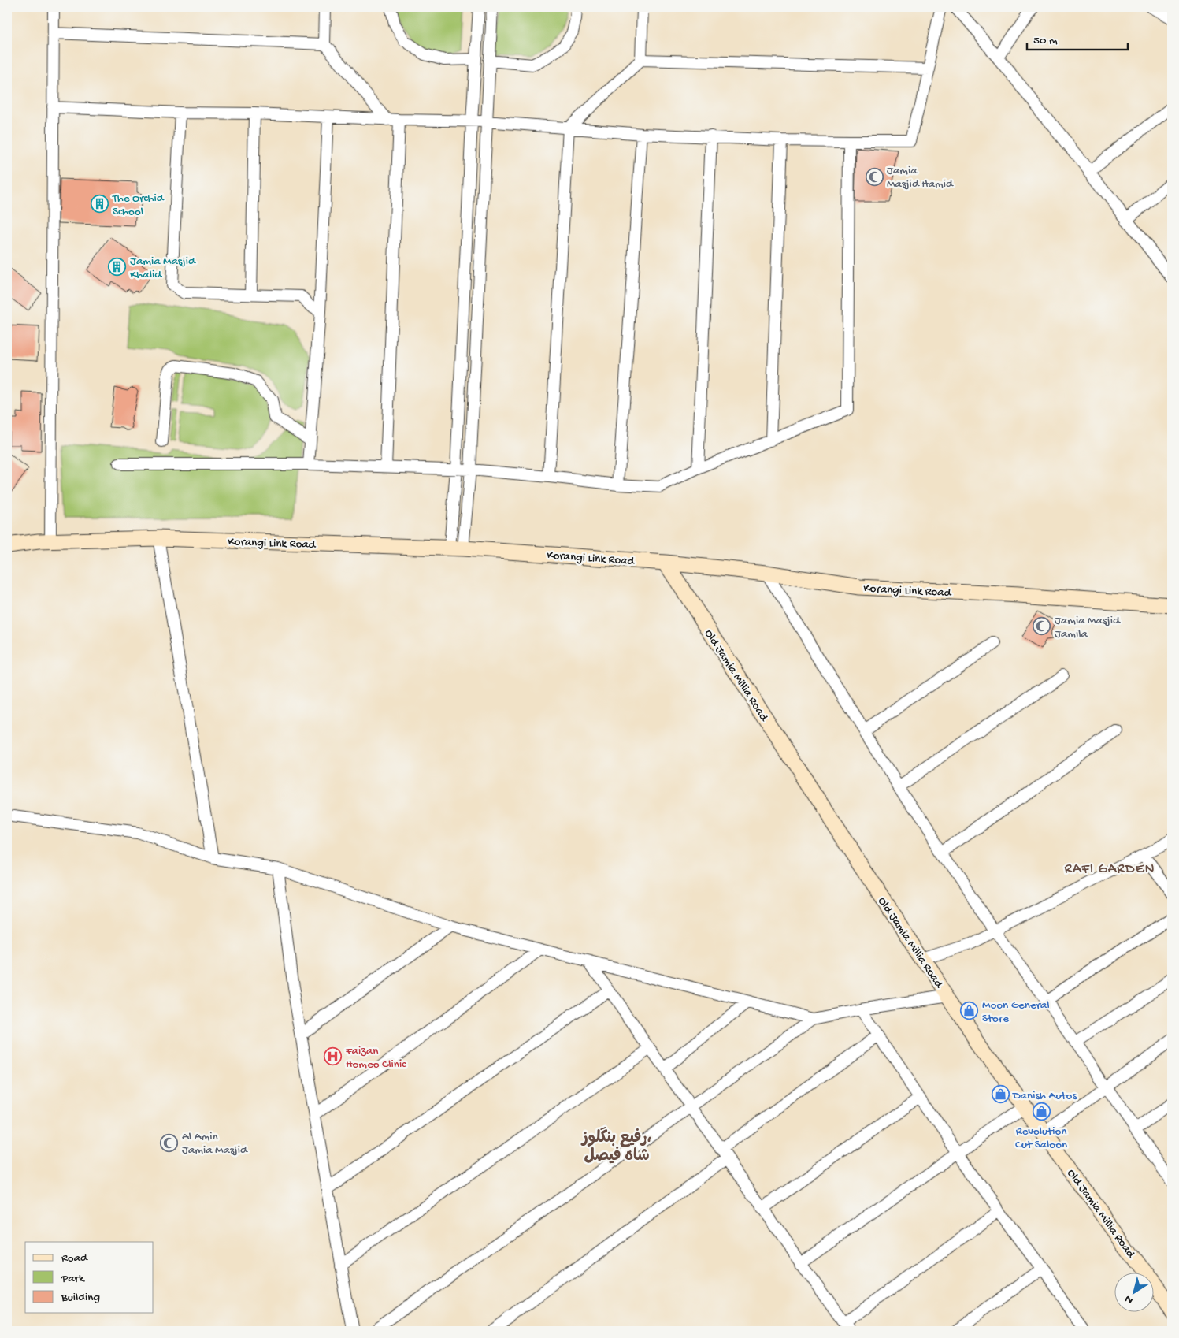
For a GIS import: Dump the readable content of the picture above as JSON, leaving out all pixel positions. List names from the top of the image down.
{
  "streets": {
    "main road": ["Korangi Link Road", "Old Jamia Millia Road"]
  },
  "crossings": [
    ["Korangi Link Road", "Old Jamia Millia Road"]
  ],
  "districts": ["RAFI GARDEN", "رفیع بنگلوز، شاہ فیصل"],
  "places": {
    "mosque": ["Jamia Masjid Hamid", "Jamia Masjid Jamila", "Al Amin Jamia Masjid"],
    "building": ["The Orchid School", "Jamia Masjid Khalid"],
    "shop": ["Moon General Store", "Danish Autos", "Revolution Cut Saloon"],
    "hospital": ["Faizan Homeo Clinic"]
  },
  "legend": ["Road", "Park", "Building"],
  "scale_bar": "50 m",
  "north": "bottom left"
}
